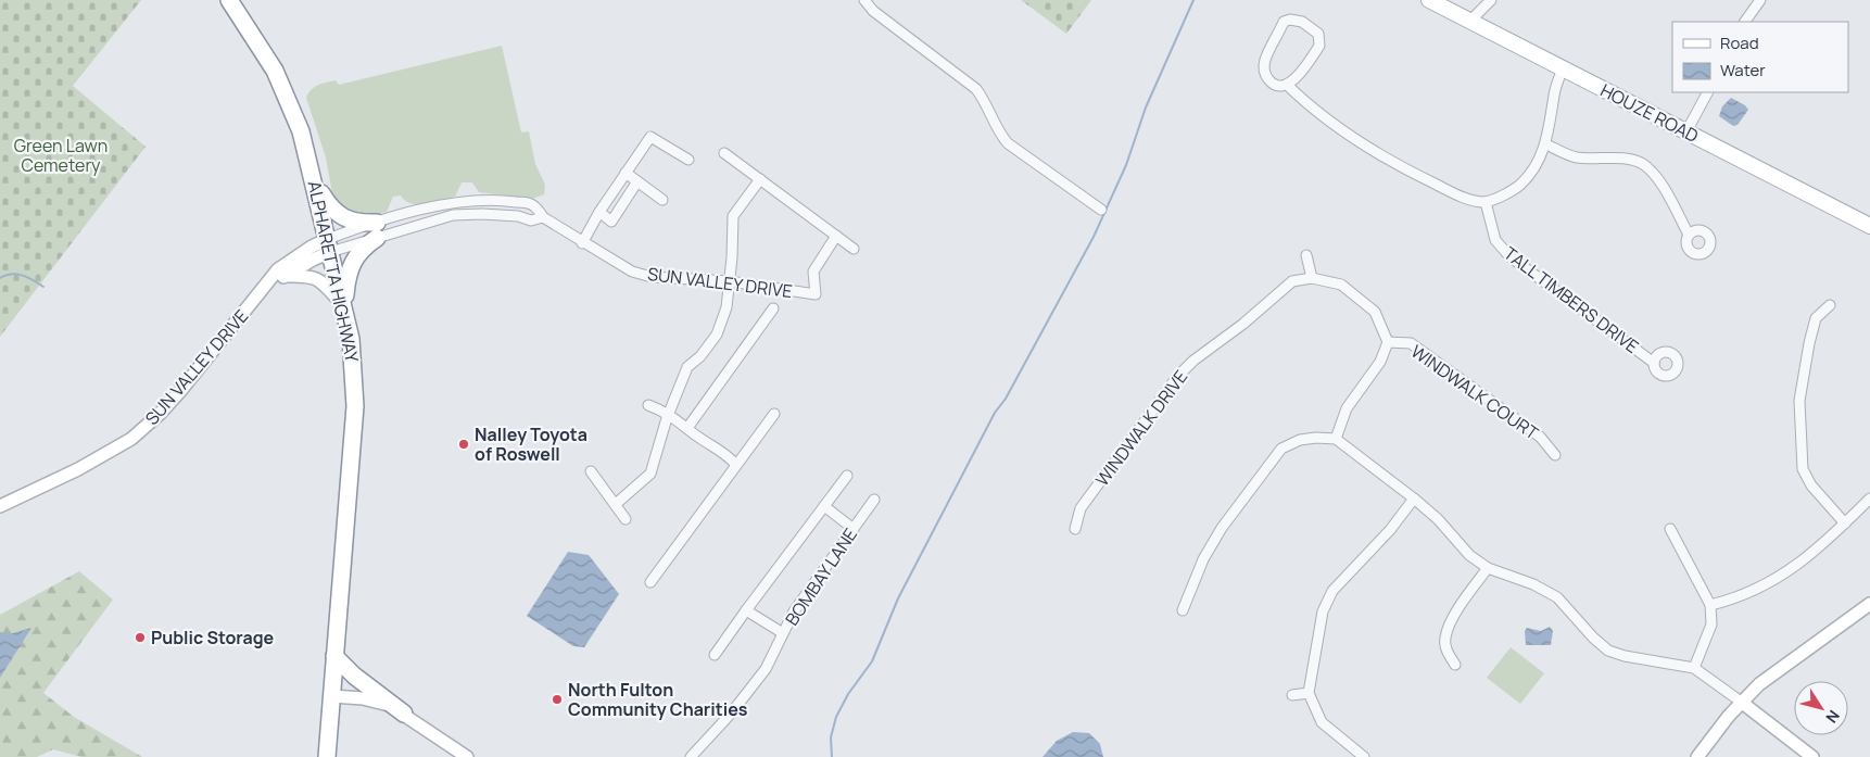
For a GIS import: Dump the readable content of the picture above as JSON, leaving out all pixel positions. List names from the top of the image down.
{
  "streets": {
    "highway": ["ALPHARETTA HIGHWAY"],
    "main road": ["HOUZE ROAD"],
    "street": [
      "SUN VALLEY DRIVE",
      "TALL TIMBERS DRIVE",
      "WINDWALK COURT",
      "WINDWALK DRIVE",
      "BOMBAY LANE"
    ]
  },
  "crossings": [
    ["ALPHARETTA HIGHWAY", "SUN VALLEY DRIVE"]
  ],
  "parks": ["Green Lawn Cemetery"],
  "places": ["Nalley Toyota of Roswell", "Public Storage", "North Fulton Community Charities"],
  "legend": ["Road", "Water"],
  "north": "bottom right"
}
